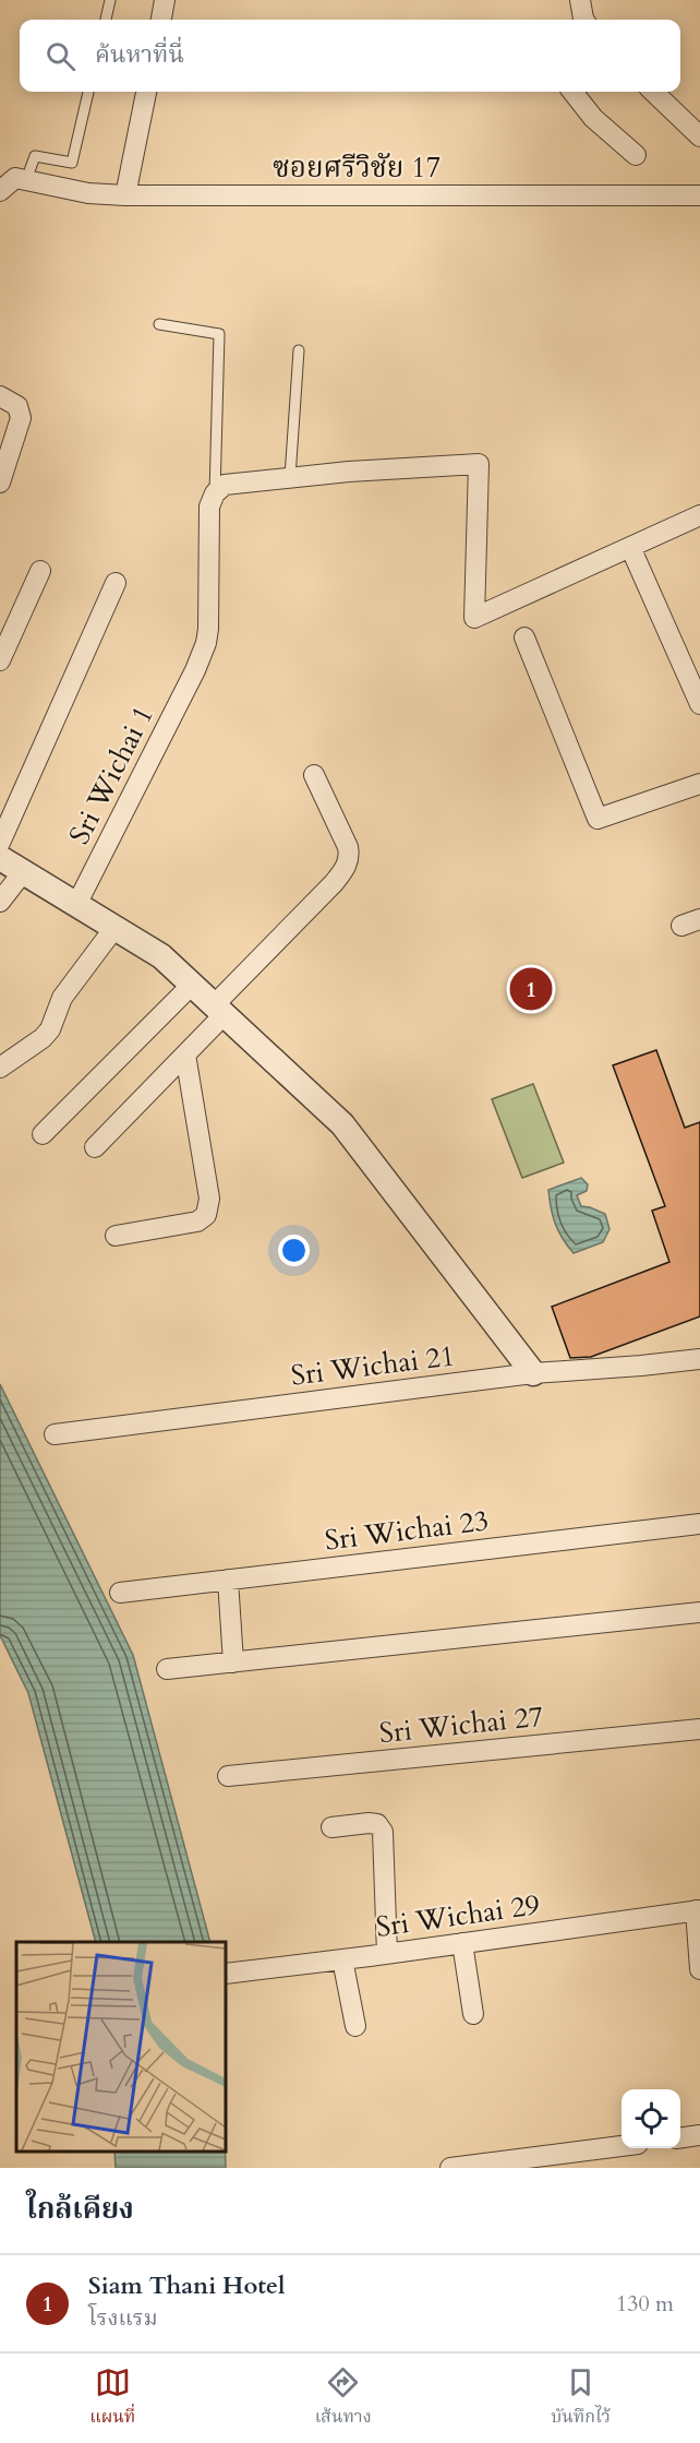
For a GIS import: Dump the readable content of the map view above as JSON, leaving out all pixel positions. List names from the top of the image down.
{
  "streets": {
    "street": [
      "ซอยศรีวิชัย 17",
      "Sri Wichai 1",
      "Sri Wichai 21",
      "Sri Wichai 23",
      "Sri Wichai 27",
      "Sri Wichai 29"
    ]
  },
  "page": {
    "search": "ค้นหาที่นี่",
    "pins": "1",
    "heading": "ใกล้เคียง",
    "list": [
      {
        "mark": "1",
        "name": "Siam Thani Hotel",
        "note": "โรงแรม",
        "value": "130 m"
      }
    ],
    "nav": ["แผนที่", "เส้นทาง", "บันทึกไว้"]
  }
}
